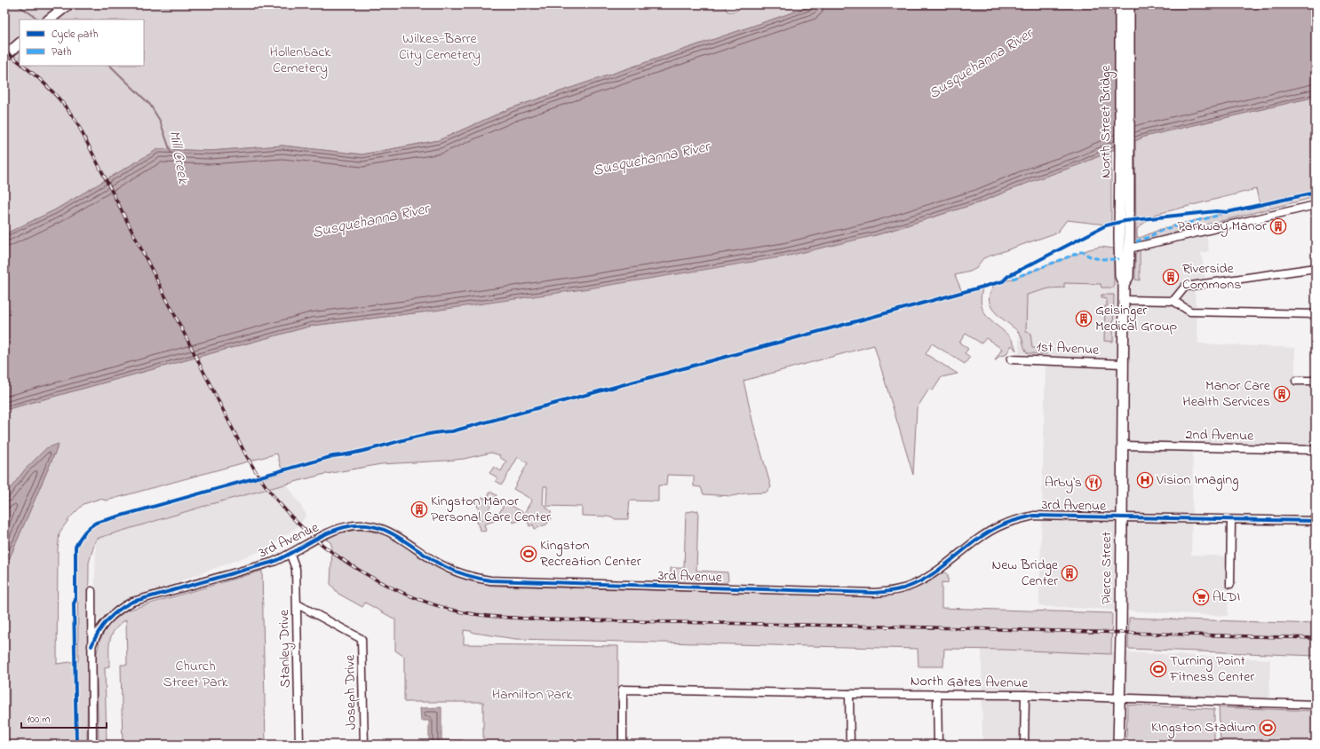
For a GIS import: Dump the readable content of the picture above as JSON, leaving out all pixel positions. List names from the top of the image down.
{
  "streets": {
    "main road": ["North Street Bridge", "Pierce Street"],
    "street": [
      "1st Avenue",
      "2nd Avenue",
      "3rd Avenue",
      "Stanley Drive",
      "North Gates Avenue",
      "Joseph Drive"
    ]
  },
  "crossings": [
    ["North Street Bridge", "Pierce Street"],
    ["1st Avenue", "Pierce Street"],
    ["2nd Avenue", "Pierce Street"],
    ["3rd Avenue", "Pierce Street"],
    ["3rd Avenue", "Stanley Drive"],
    ["Pierce Street", "North Gates Avenue"],
    ["Stanley Drive", "Joseph Drive"]
  ],
  "water": ["Susquehanna River", "Mill Creek"],
  "parks": [
    "Wilkes-Barre City Cemetery",
    "Hollenback Cemetery",
    "Church Street Park",
    "Hamilton Park"
  ],
  "places": {
    "building": [
      "Parkway Manor",
      "Riverside Commons",
      "Geisinger Medical Group",
      "Manor Care Health Services",
      "Kingston Manor Personal Care Center",
      "New Bridge Center"
    ],
    "hospital": ["Vision Imaging"],
    "restaurant": ["Arby's"],
    "sports": ["Kingston Recreation Center", "Turning Point Fitness Center", "KIngston Stadium"],
    "supermarket": ["ALDI"]
  },
  "legend": ["Cycle path", "Path"],
  "scale_bar": "100 m"
}
